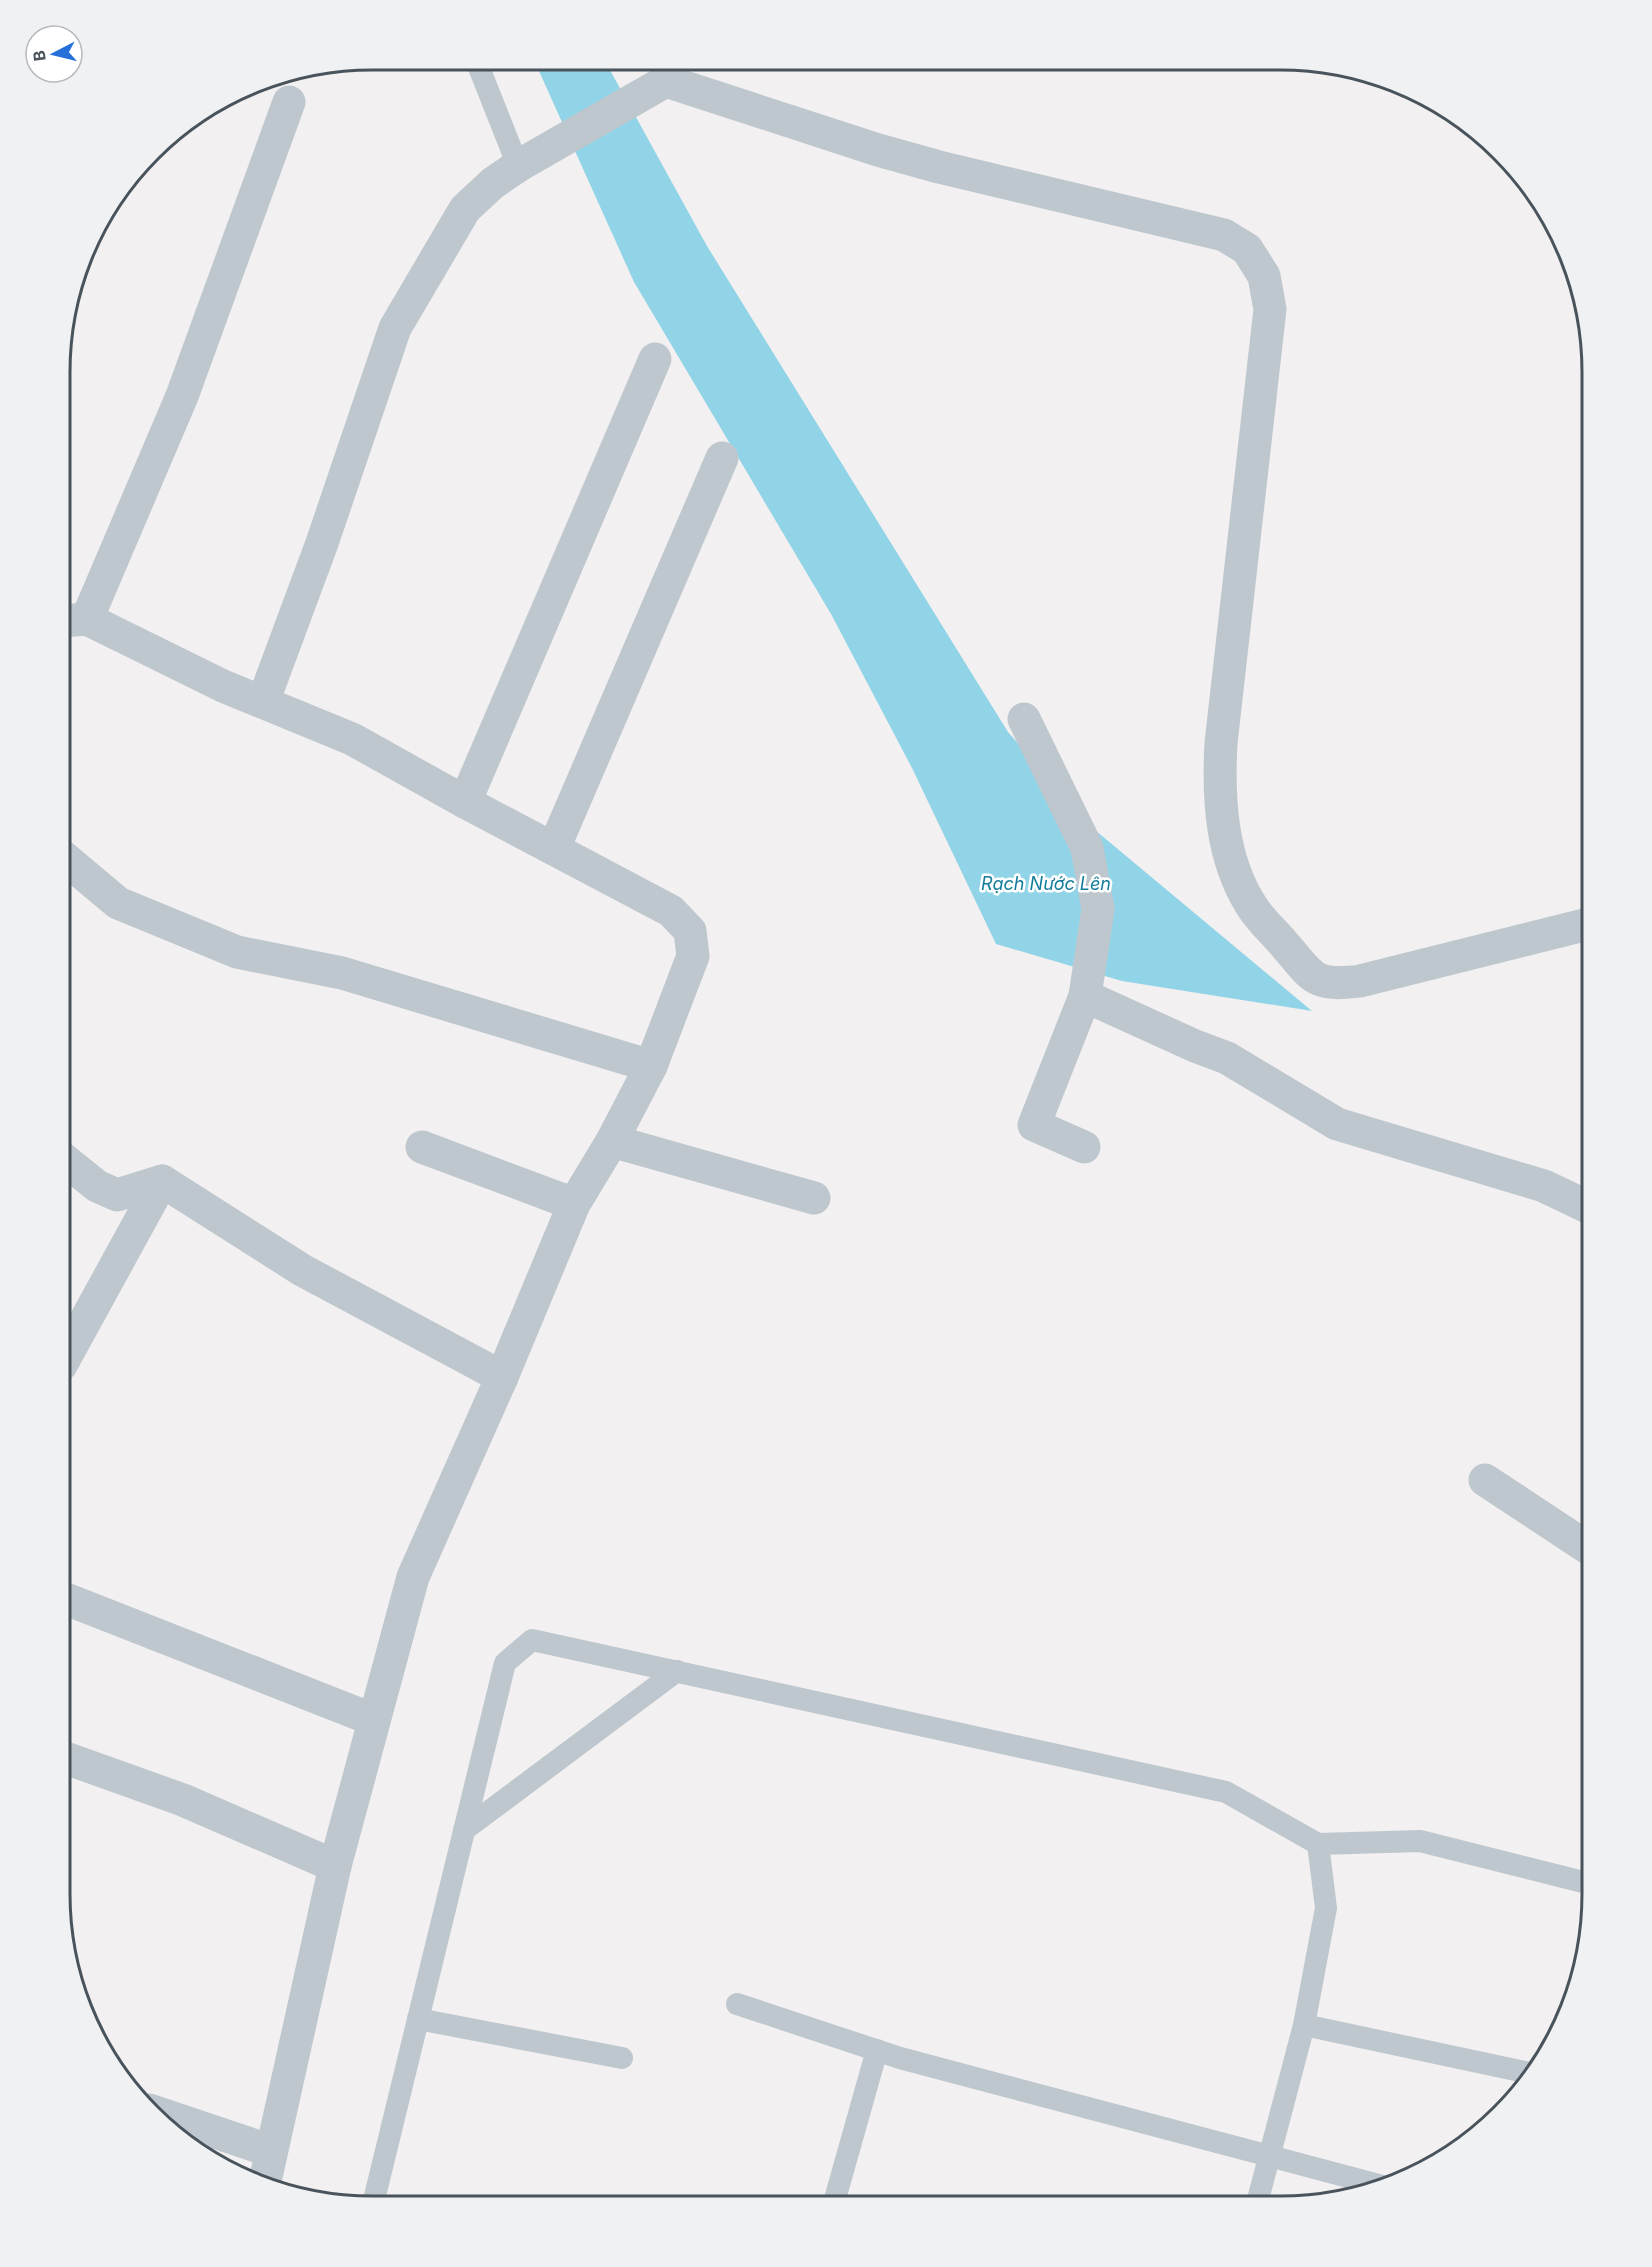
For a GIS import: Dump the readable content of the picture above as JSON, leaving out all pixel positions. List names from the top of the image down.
{
  "water": ["Rạch Nước Lên"],
  "north": "left"
}
